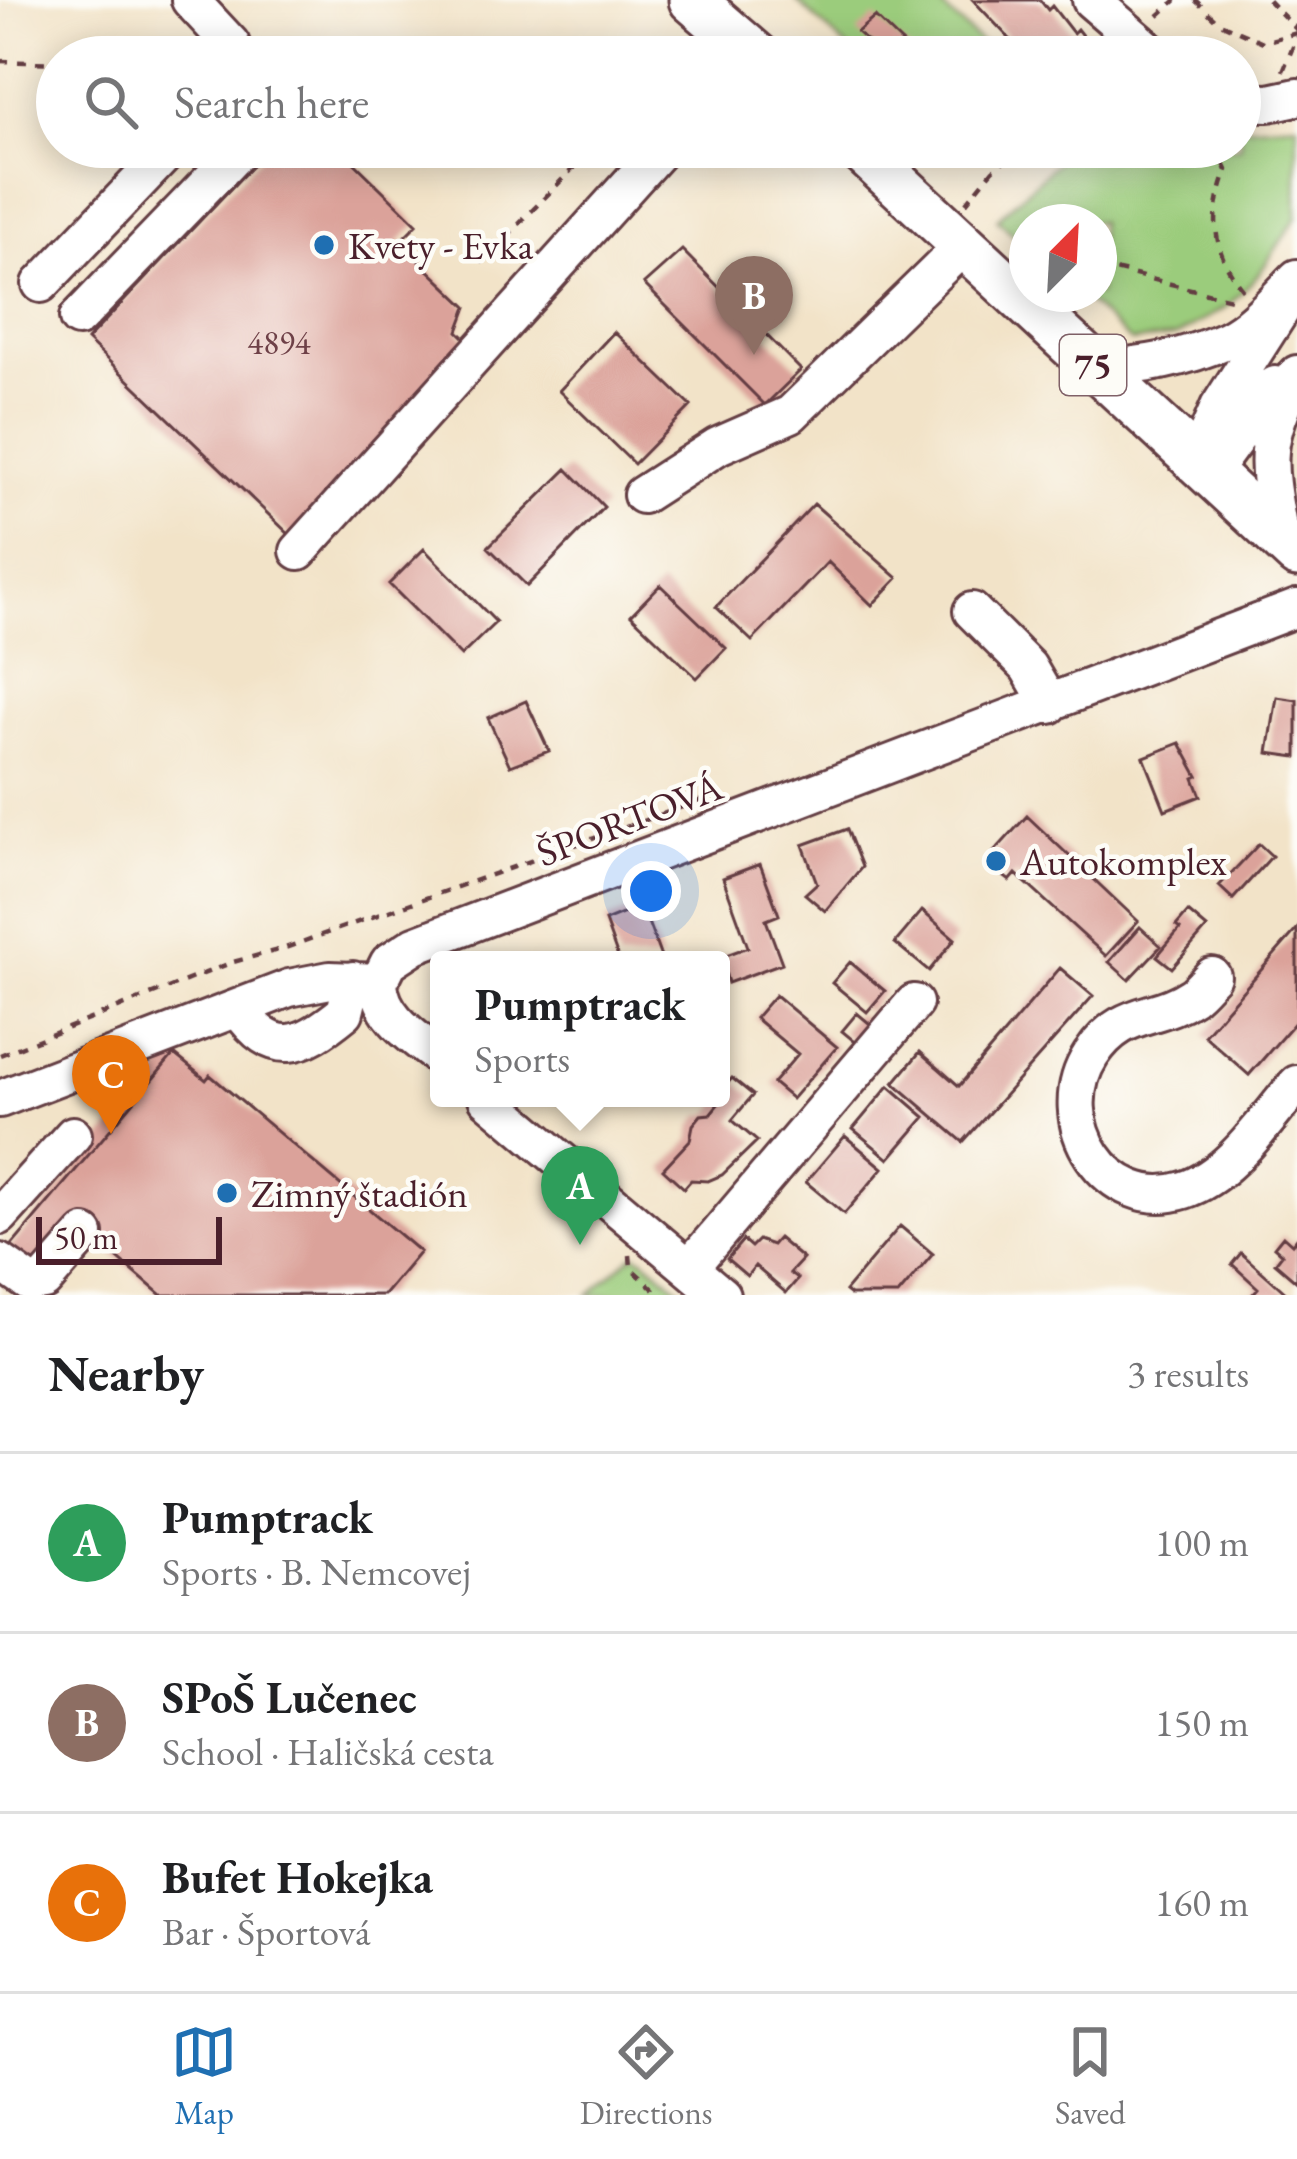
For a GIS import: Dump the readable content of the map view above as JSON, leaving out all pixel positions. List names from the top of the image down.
{
  "streets": {
    "main road": ["75"],
    "street": ["ŠPORTOVÁ"]
  },
  "places": ["Kvety - Evka", "Autokomplex", "Zimný štadión"],
  "house_numbers": ["4894"],
  "scale_bar": "50 m",
  "north": "top right",
  "page": {
    "search": "Search here",
    "pins": ["B", "C", "A"],
    "popup": ["Pumptrack", "Sports"],
    "scale": "50 m",
    "heading": ["Nearby", "3 results"],
    "list": [
      {
        "mark": "A",
        "name": "Pumptrack",
        "note": "Sports · B. Nemcovej",
        "value": "100 m"
      },
      {
        "mark": "B",
        "name": "SPoŠ Lučenec",
        "note": "School · Haličská cesta",
        "value": "150 m"
      },
      {
        "mark": "C",
        "name": "Bufet Hokejka",
        "note": "Bar · Športová",
        "value": "160 m"
      }
    ],
    "nav": ["Map", "Directions", "Saved"]
  }
}
